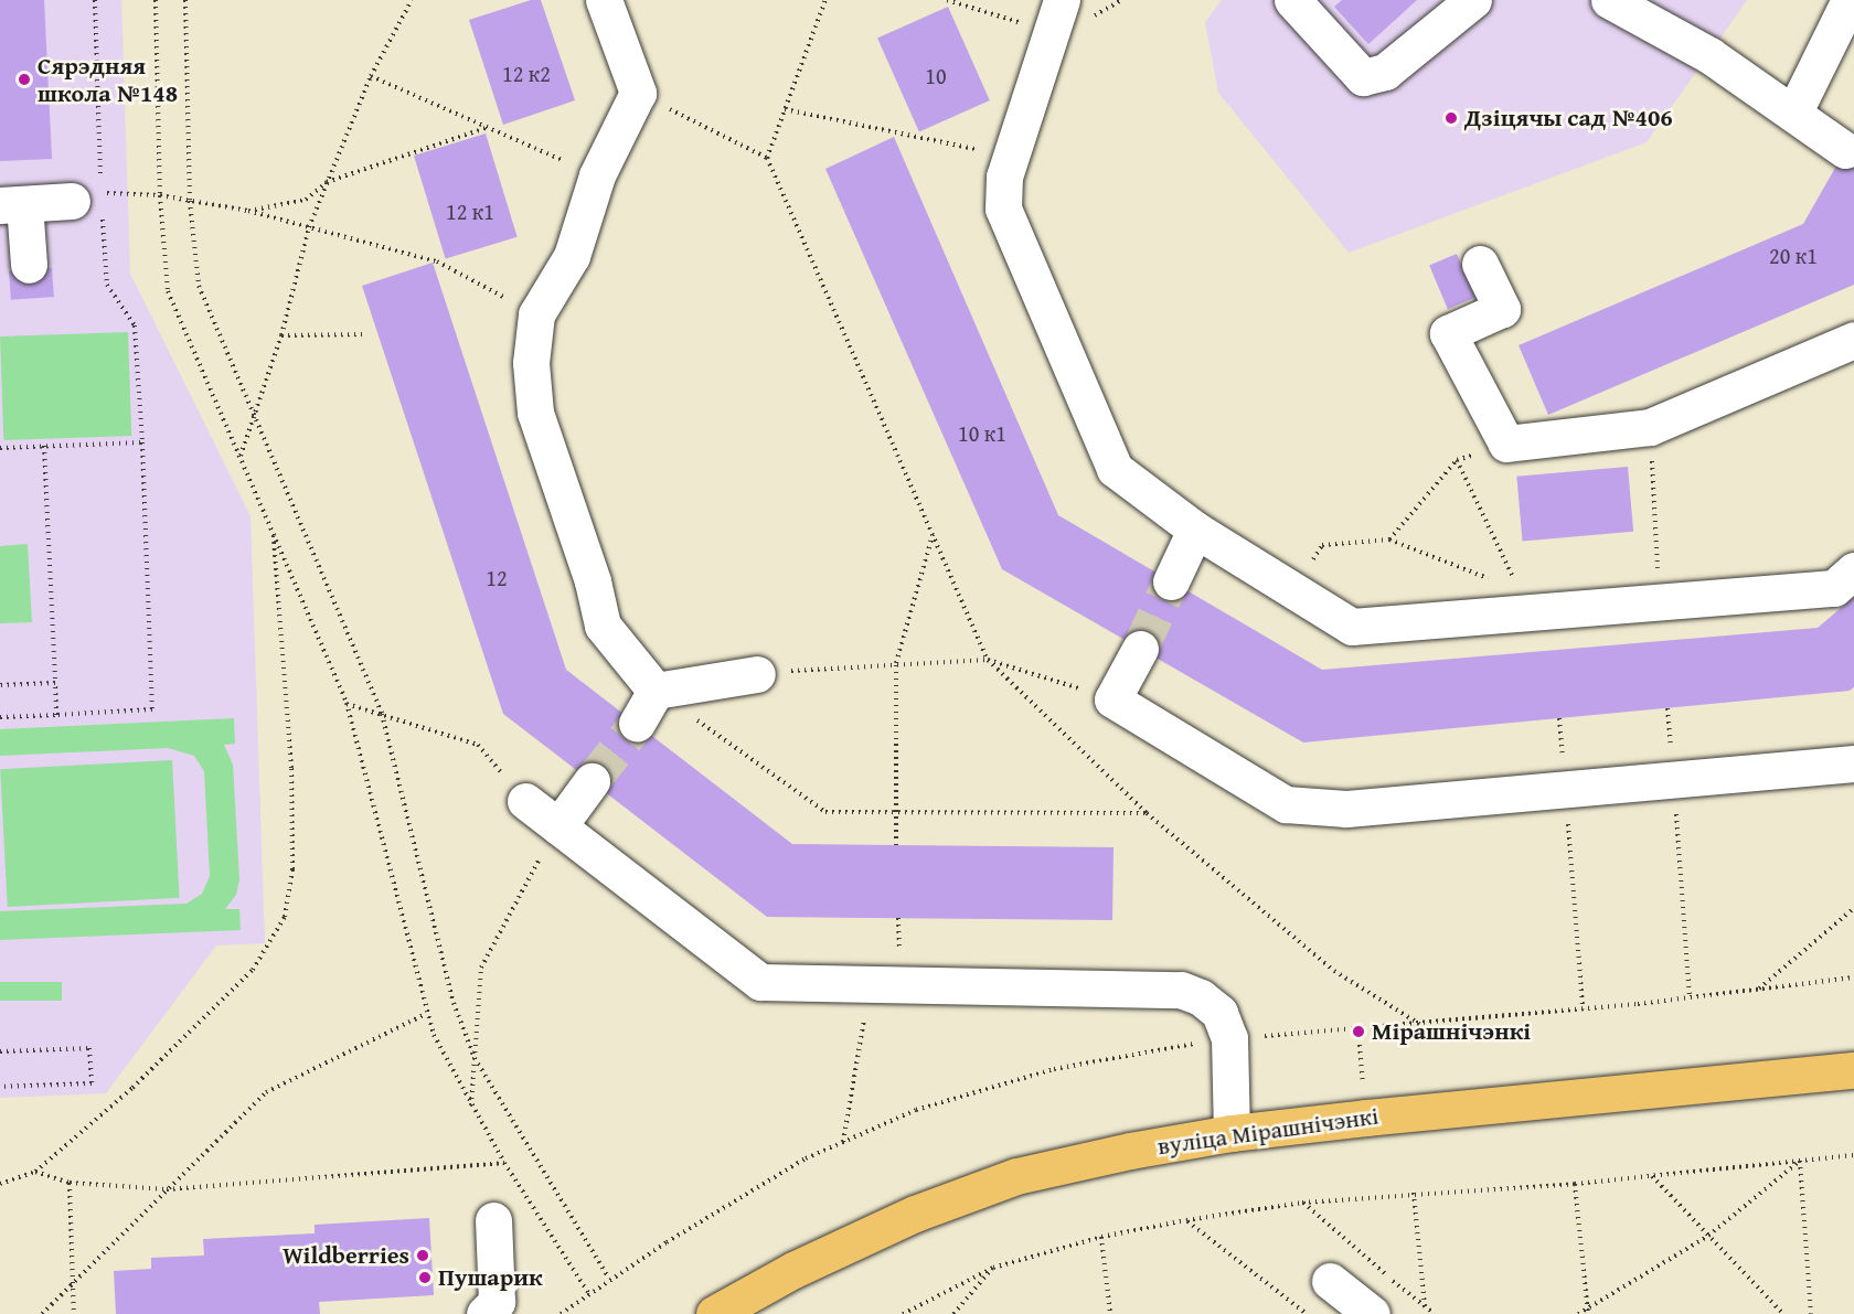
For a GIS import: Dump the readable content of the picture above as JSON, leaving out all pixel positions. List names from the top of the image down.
{
  "streets": {
    "main road": ["вуліца Мірашнічэнкі"]
  },
  "places": [
    "Сярэдняя школа №148",
    "Дзіцячы сад №406",
    "Мірашнічэнкі",
    "Wildberries",
    "Пушарик"
  ],
  "house_numbers": [
    "12 к2",
    "10",
    "12 к1",
    "20 к1",
    "10 к1",
    "12"
  ]
}
